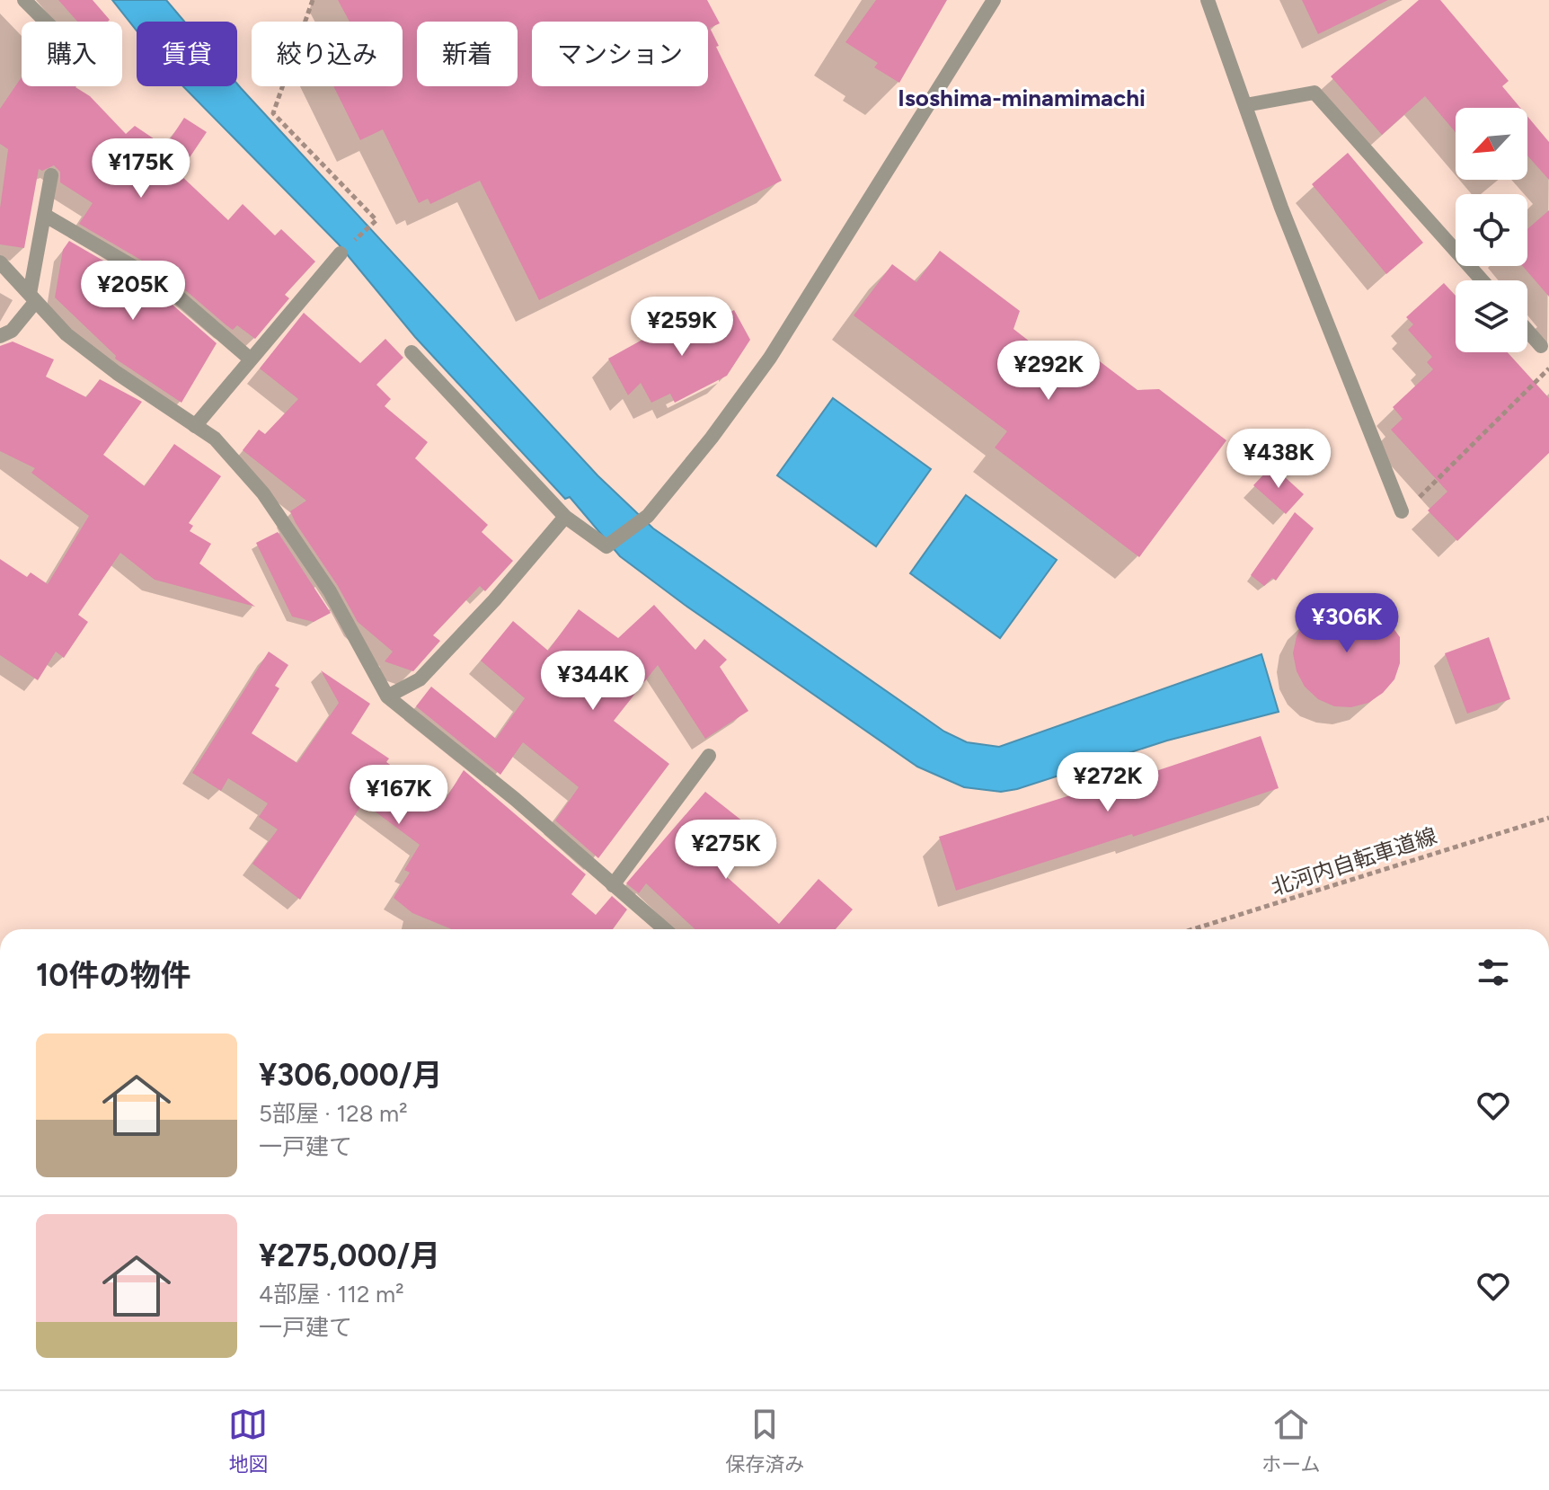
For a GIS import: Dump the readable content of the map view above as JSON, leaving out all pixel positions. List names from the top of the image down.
{
  "streets": {
    "path": ["北河内自転車道線"]
  },
  "districts": ["Isoshima-minamimachi"],
  "north": "bottom left",
  "page": {
    "chip": [
      "購入",
      "賃貸",
      "絞り込み",
      "新着",
      "マンション"
    ],
    "price": [
      "¥175K",
      "¥205K",
      "¥259K",
      "¥292K",
      "¥438K",
      "¥306K",
      "¥344K",
      "¥272K",
      "¥167K",
      "¥275K"
    ],
    "heading": "10件の物件",
    "list": [
      {
        "name": "¥306,000/月",
        "note": "5部屋 · 128 m² · 一戸建て"
      },
      {
        "name": "¥275,000/月",
        "note": "4部屋 · 112 m² · 一戸建て"
      }
    ],
    "tabs": ["地図", "保存済み", "ホーム"]
  }
}
